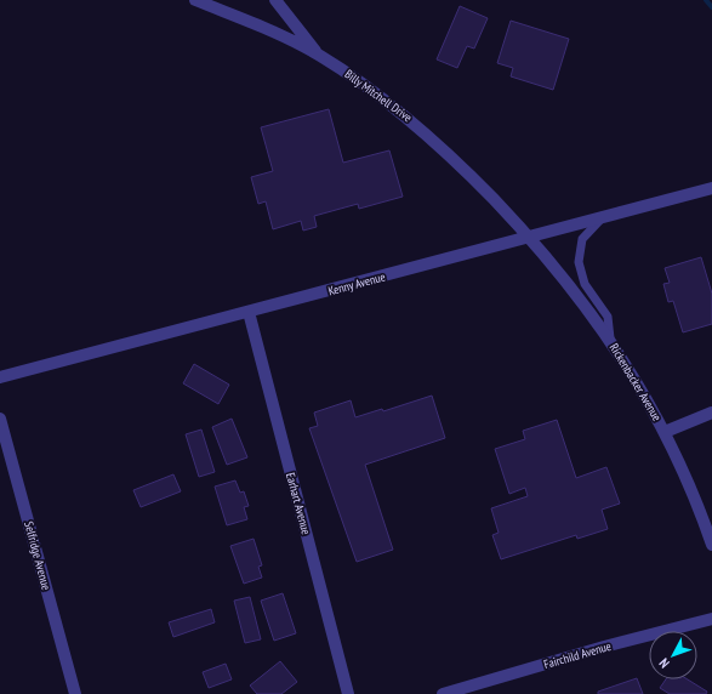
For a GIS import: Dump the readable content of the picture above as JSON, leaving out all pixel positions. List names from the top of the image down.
{
  "streets": {
    "street": [
      "Billy Mitchell Drive",
      "Kenny Avenue",
      "Rickenbacker Avenue",
      "Earhart Avenue",
      "Selfridge Avenue",
      "Fairchild Avenue"
    ]
  },
  "crossings": [
    ["Billy Mitchell Drive", "Kenny Avenue"],
    ["Billy Mitchell Drive", "Rickenbacker Avenue"],
    ["Kenny Avenue", "Rickenbacker Avenue"],
    ["Kenny Avenue", "Earhart Avenue"]
  ],
  "north": "bottom left"
}
